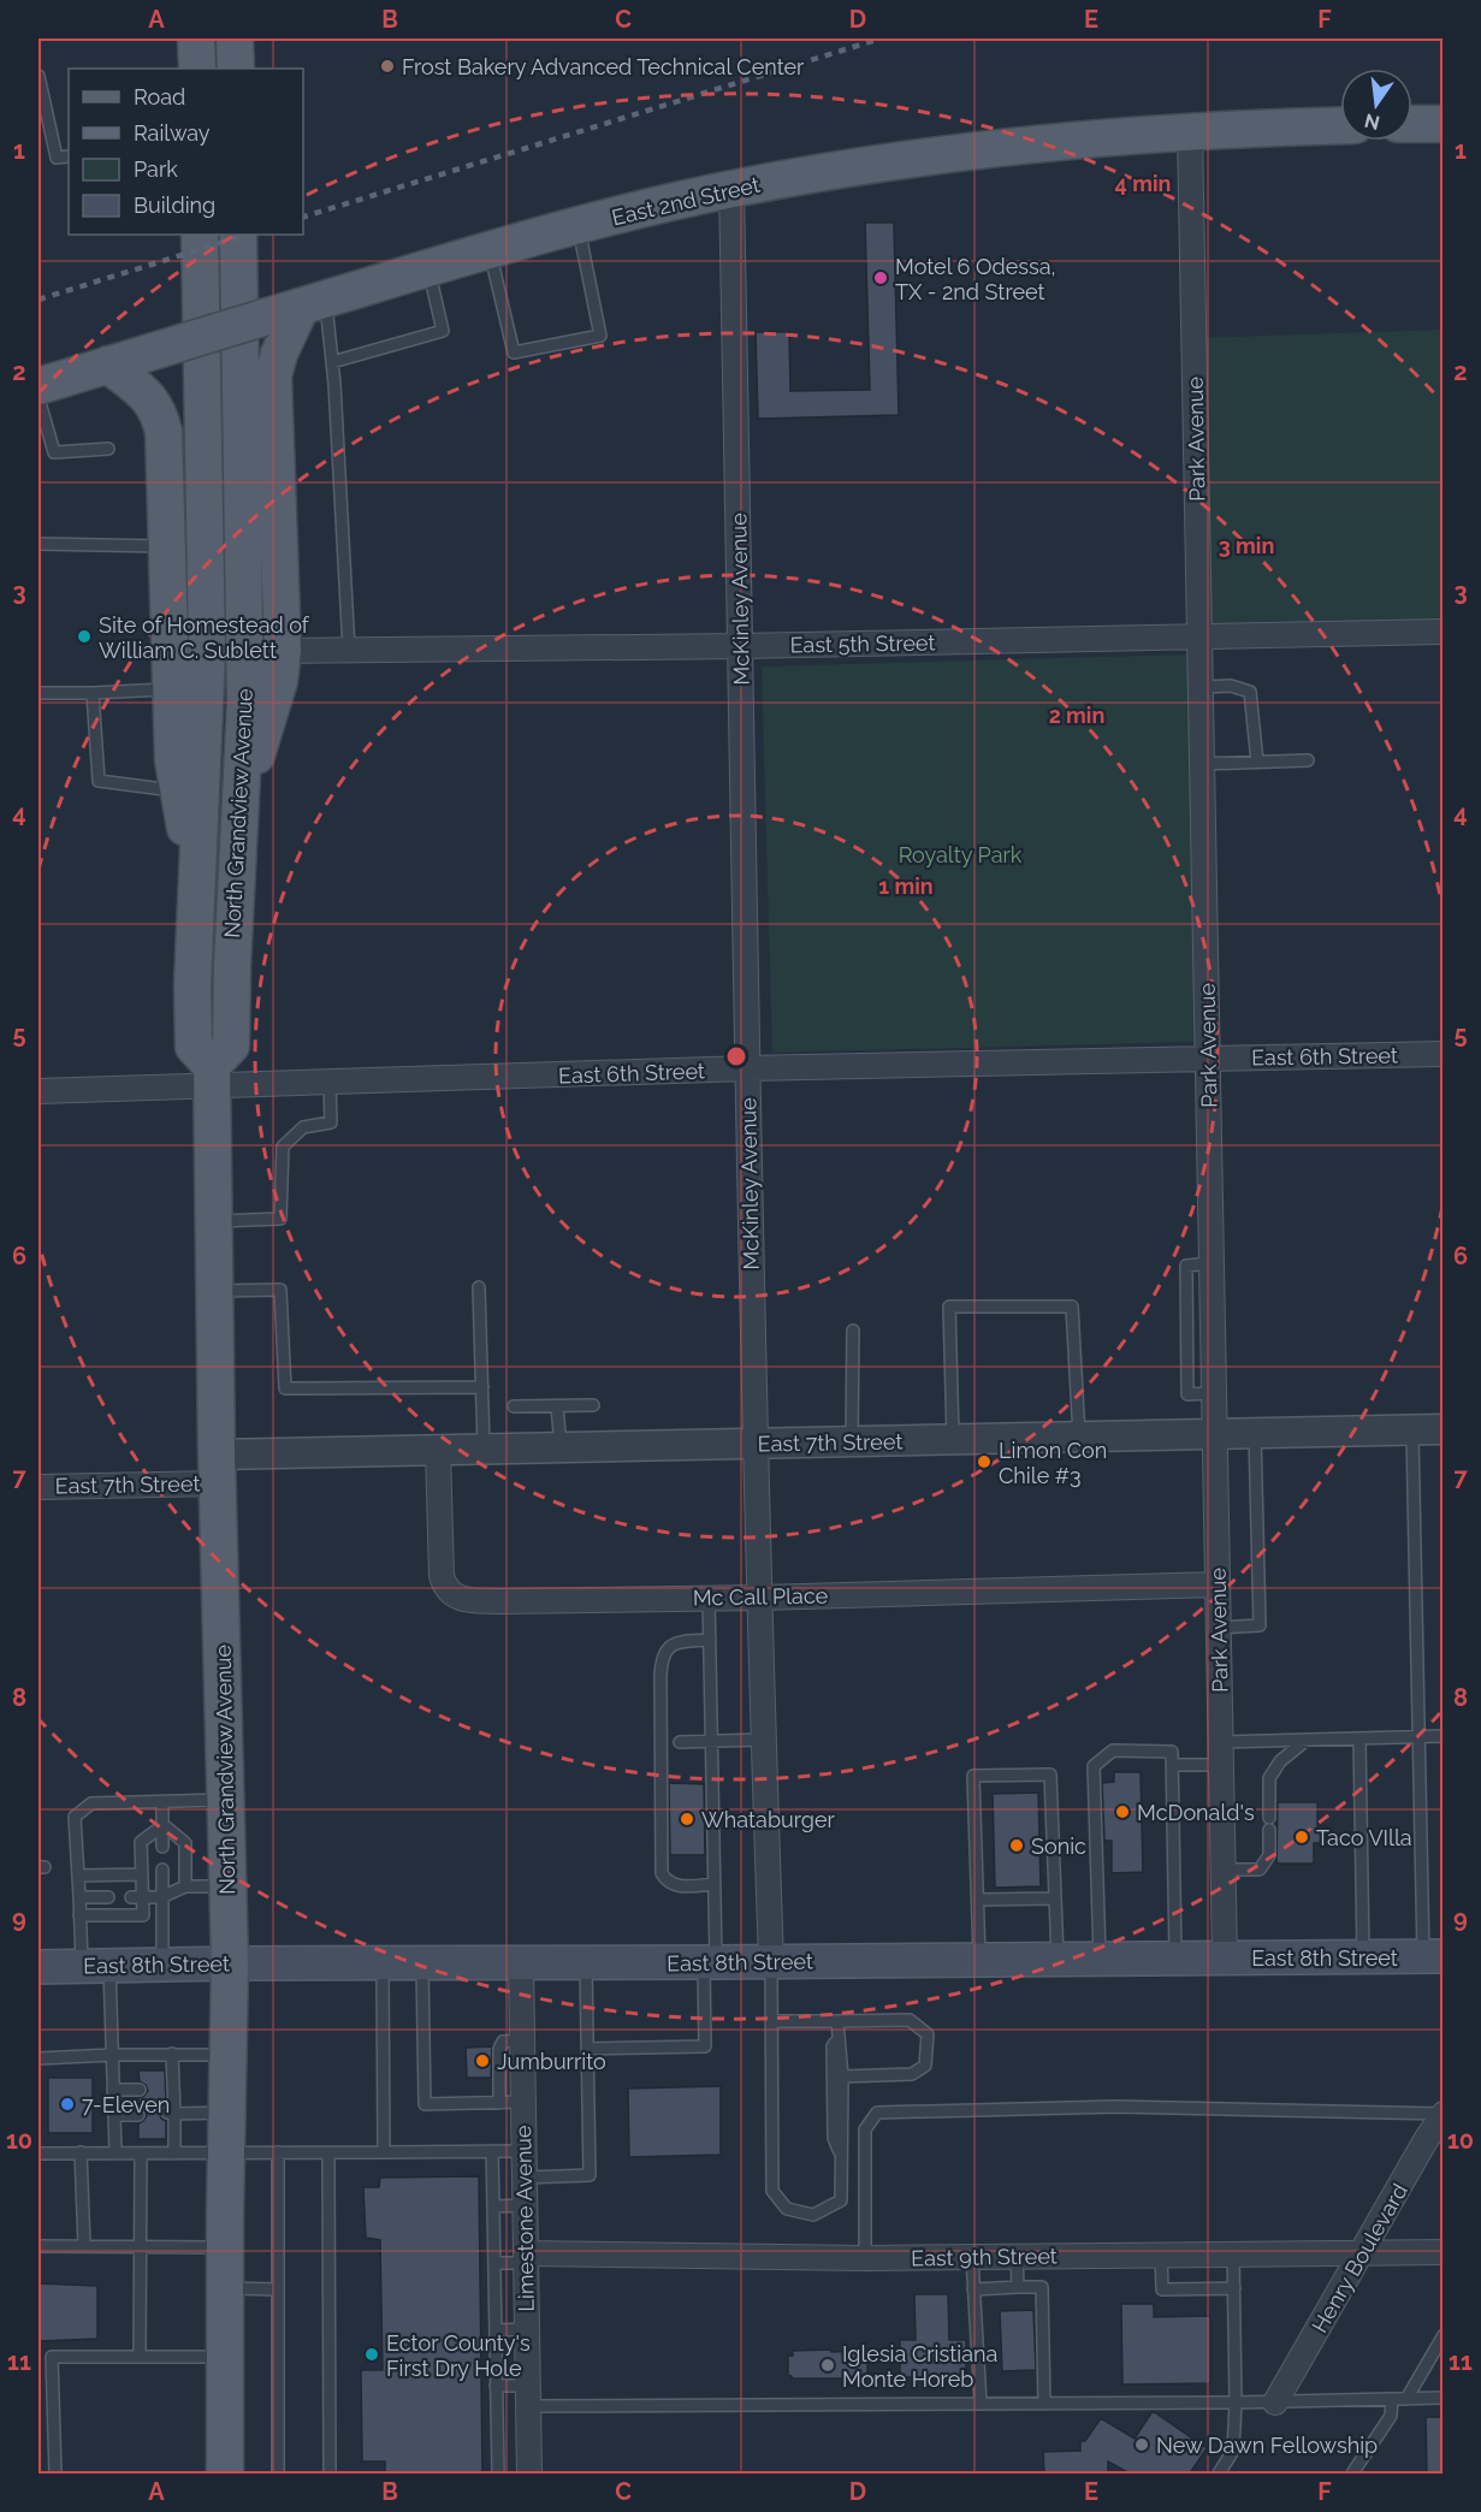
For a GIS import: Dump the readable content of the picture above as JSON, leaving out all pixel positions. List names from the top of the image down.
{
  "streets": {
    "main road": ["East 2nd Street", "North Grandview Avenue", "East 8th Street"],
    "street": [
      "Park Avenue",
      "McKinley Avenue",
      "East 5th Street",
      "East 6th Street",
      "East 7th Street",
      "Mc Call Place",
      "Limestone Avenue",
      "East 9th Street",
      "Henry Boulevard"
    ]
  },
  "crossings": [
    ["East 2nd Street", "Park Avenue"],
    ["East 2nd Street", "McKinley Avenue"],
    ["East 2nd Street", "North Grandview Avenue"],
    ["Park Avenue", "East 5th Street"],
    ["Park Avenue", "East 6th Street"],
    ["Park Avenue", "East 7th Street"],
    ["Park Avenue", "Mc Call Place"],
    ["Park Avenue", "East 8th Street"],
    ["McKinley Avenue", "East 5th Street"],
    ["McKinley Avenue", "East 6th Street"],
    ["McKinley Avenue", "East 7th Street"],
    ["McKinley Avenue", "Mc Call Place"],
    ["McKinley Avenue", "East 8th Street"],
    ["North Grandview Avenue", "East 6th Street"],
    ["North Grandview Avenue", "East 7th Street"],
    ["North Grandview Avenue", "East 8th Street"],
    ["East 7th Street", "Mc Call Place"],
    ["East 8th Street", "Limestone Avenue"],
    ["Limestone Avenue", "East 9th Street"],
    ["East 9th Street", "Henry Boulevard"]
  ],
  "parks": ["Royalty Park"],
  "places": [
    "Frost Bakery Advanced Technical Center",
    "Motel 6 Odessa, TX - 2nd Street",
    "Site of Homestead of William C. Sublett",
    "Limon Con Chile #3",
    "McDonald's",
    "Whataburger",
    "Taco VIlla",
    "Sonic",
    "Jumburrito",
    "7-Eleven",
    "Ector County's First Dry Hole",
    "Iglesia Cristiana Monte Horeb",
    "New Dawn Fellowship"
  ],
  "legend": [
    "Road",
    "Railway",
    "Park",
    "Building"
  ],
  "north": "bottom",
  "grid": {
    "columns": [
      "A",
      "B",
      "C",
      "D",
      "E",
      "F"
    ],
    "rows": [
      "1",
      "2",
      "3",
      "4",
      "5",
      "6",
      "7",
      "8",
      "9",
      "10",
      "11"
    ]
  },
  "rings": [
    "4 min",
    "3 min",
    "2 min",
    "1 min"
  ]
}
